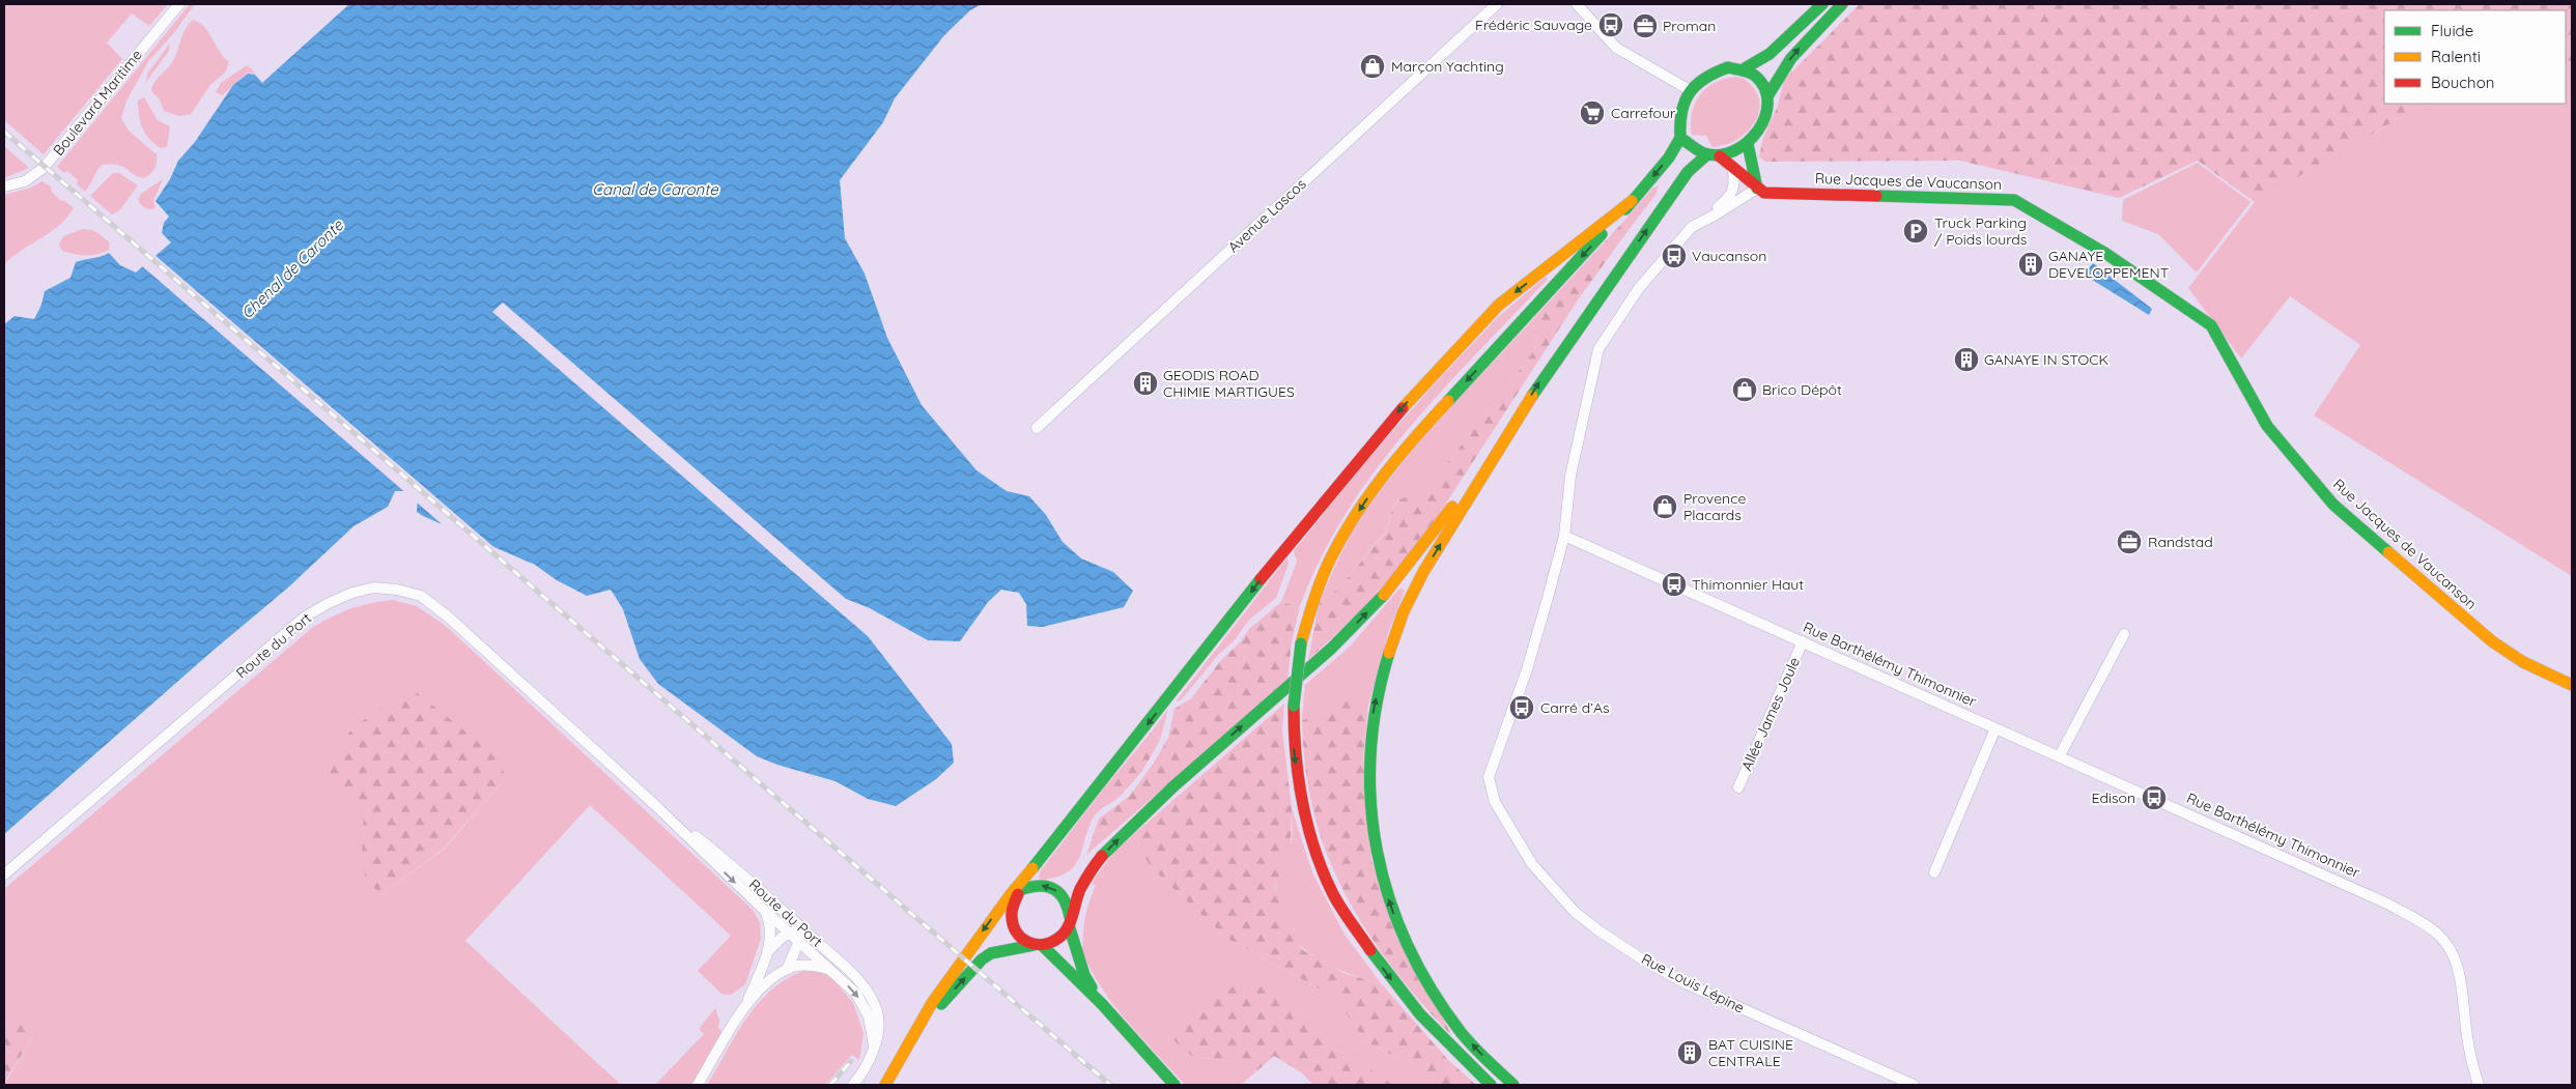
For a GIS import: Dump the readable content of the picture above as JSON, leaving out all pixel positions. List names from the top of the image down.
{
  "streets": {
    "street": [
      "Boulevard Maritime",
      "Rue Jacques de Vaucanson",
      "Avenue Lascos",
      "Route du Port",
      "Rue Barthélémy Thimonnier",
      "Allée James Joule",
      "Rue Louis Lépine"
    ]
  },
  "crossings": [
    ["Rue Barthélémy Thimonnier", "Allée James Joule"],
    ["Rue Barthélémy Thimonnier", "Rue Louis Lépine"]
  ],
  "water": ["Canal de Caronte", "Chenal de Caronte"],
  "places": {
    "bus stop": [
      "Frédéric Sauvage",
      "Vaucanson",
      "Thimonnier Haut",
      "Carré d’As",
      "Edison"
    ],
    "office": ["Proman", "Randstad"],
    "shop": ["Marçon Yachting", "Brico Dépôt", "Provence Placards"],
    "supermarket": ["Carrefour"],
    "parking": ["Truck Parking / Poids lourds"],
    "building": [
      "GANAYE DEVELOPPEMENT",
      "GANAYE IN STOCK",
      "GEODIS ROAD CHIMIE MARTIGUES",
      "BAT CUISINE CENTRALE"
    ]
  },
  "legend": ["Fluide", "Ralenti", "Bouchon"]
}
